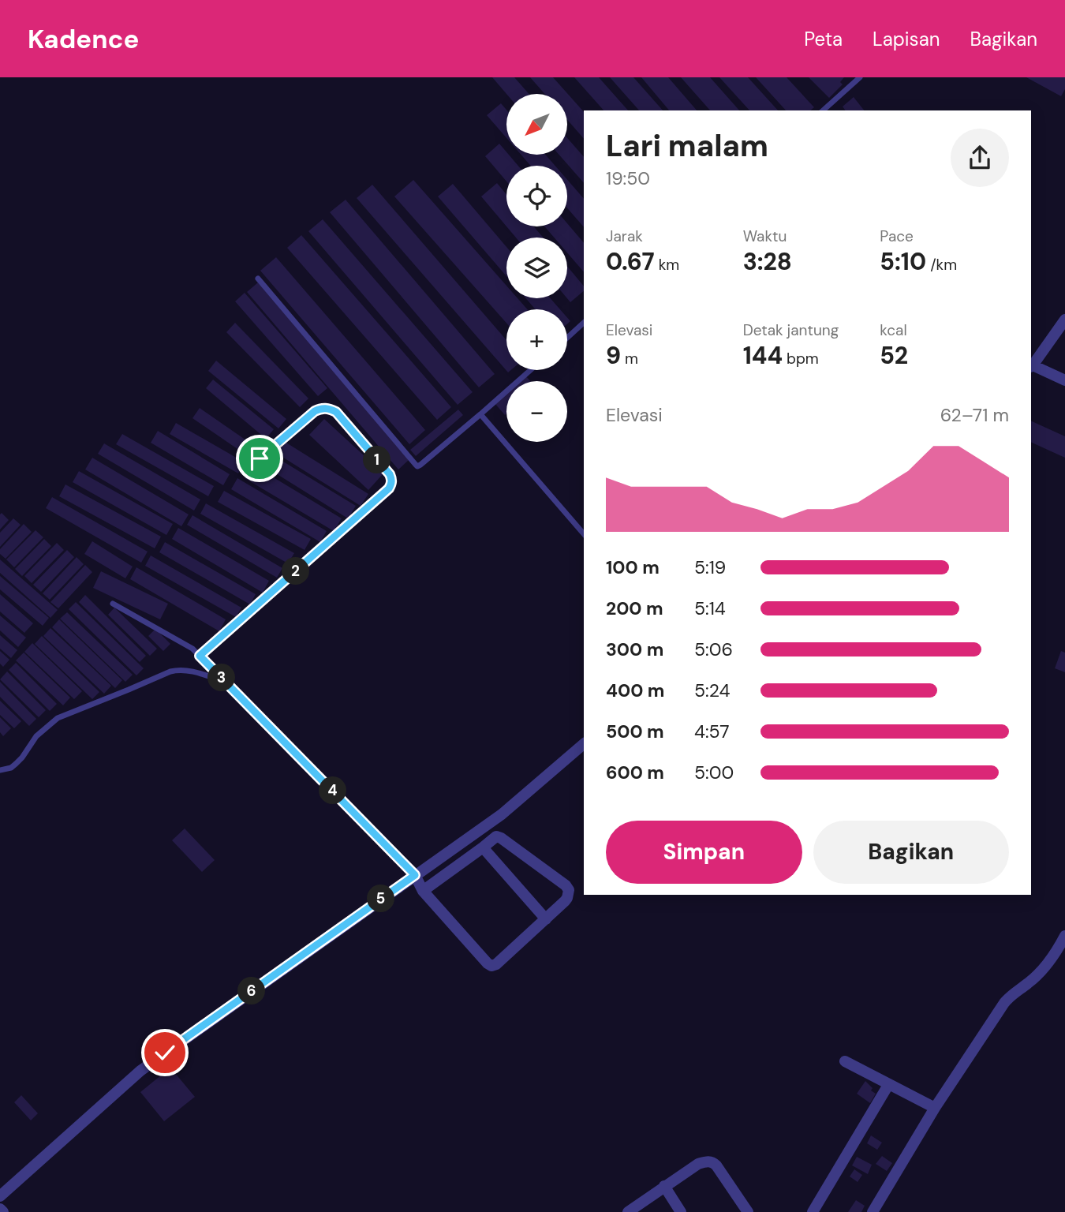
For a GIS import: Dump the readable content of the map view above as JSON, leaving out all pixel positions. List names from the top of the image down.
{
  "north": "bottom left",
  "page": {
    "header": "Kadence",
    "nav": ["Peta", "Lapisan", "Bagikan"],
    "map_buttons": ["+", "−"],
    "heading": ["Lari malam", "19:50"],
    "stats": [
      ["Jarak", "0.67 km"],
      ["Waktu", "3:28"],
      ["Pace", "5:10 /km"],
      ["Elevasi", "9 m"],
      ["Detak jantung", "144 bpm"],
      ["kcal", "52"]
    ],
    "chart": ["Elevasi", "62–71 m"],
    "pins": [
      "1",
      "2",
      "3",
      "4",
      "5",
      "6"
    ],
    "list": [
      {
        "name": "100 m",
        "note": "5:19"
      },
      {
        "name": "200 m",
        "note": "5:14"
      },
      {
        "name": "300 m",
        "note": "5:06"
      },
      {
        "name": "400 m",
        "note": "5:24"
      },
      {
        "name": "500 m",
        "note": "4:57"
      },
      {
        "name": "600 m",
        "note": "5:00"
      }
    ],
    "buttons": ["Simpan", "Bagikan"]
  }
}
